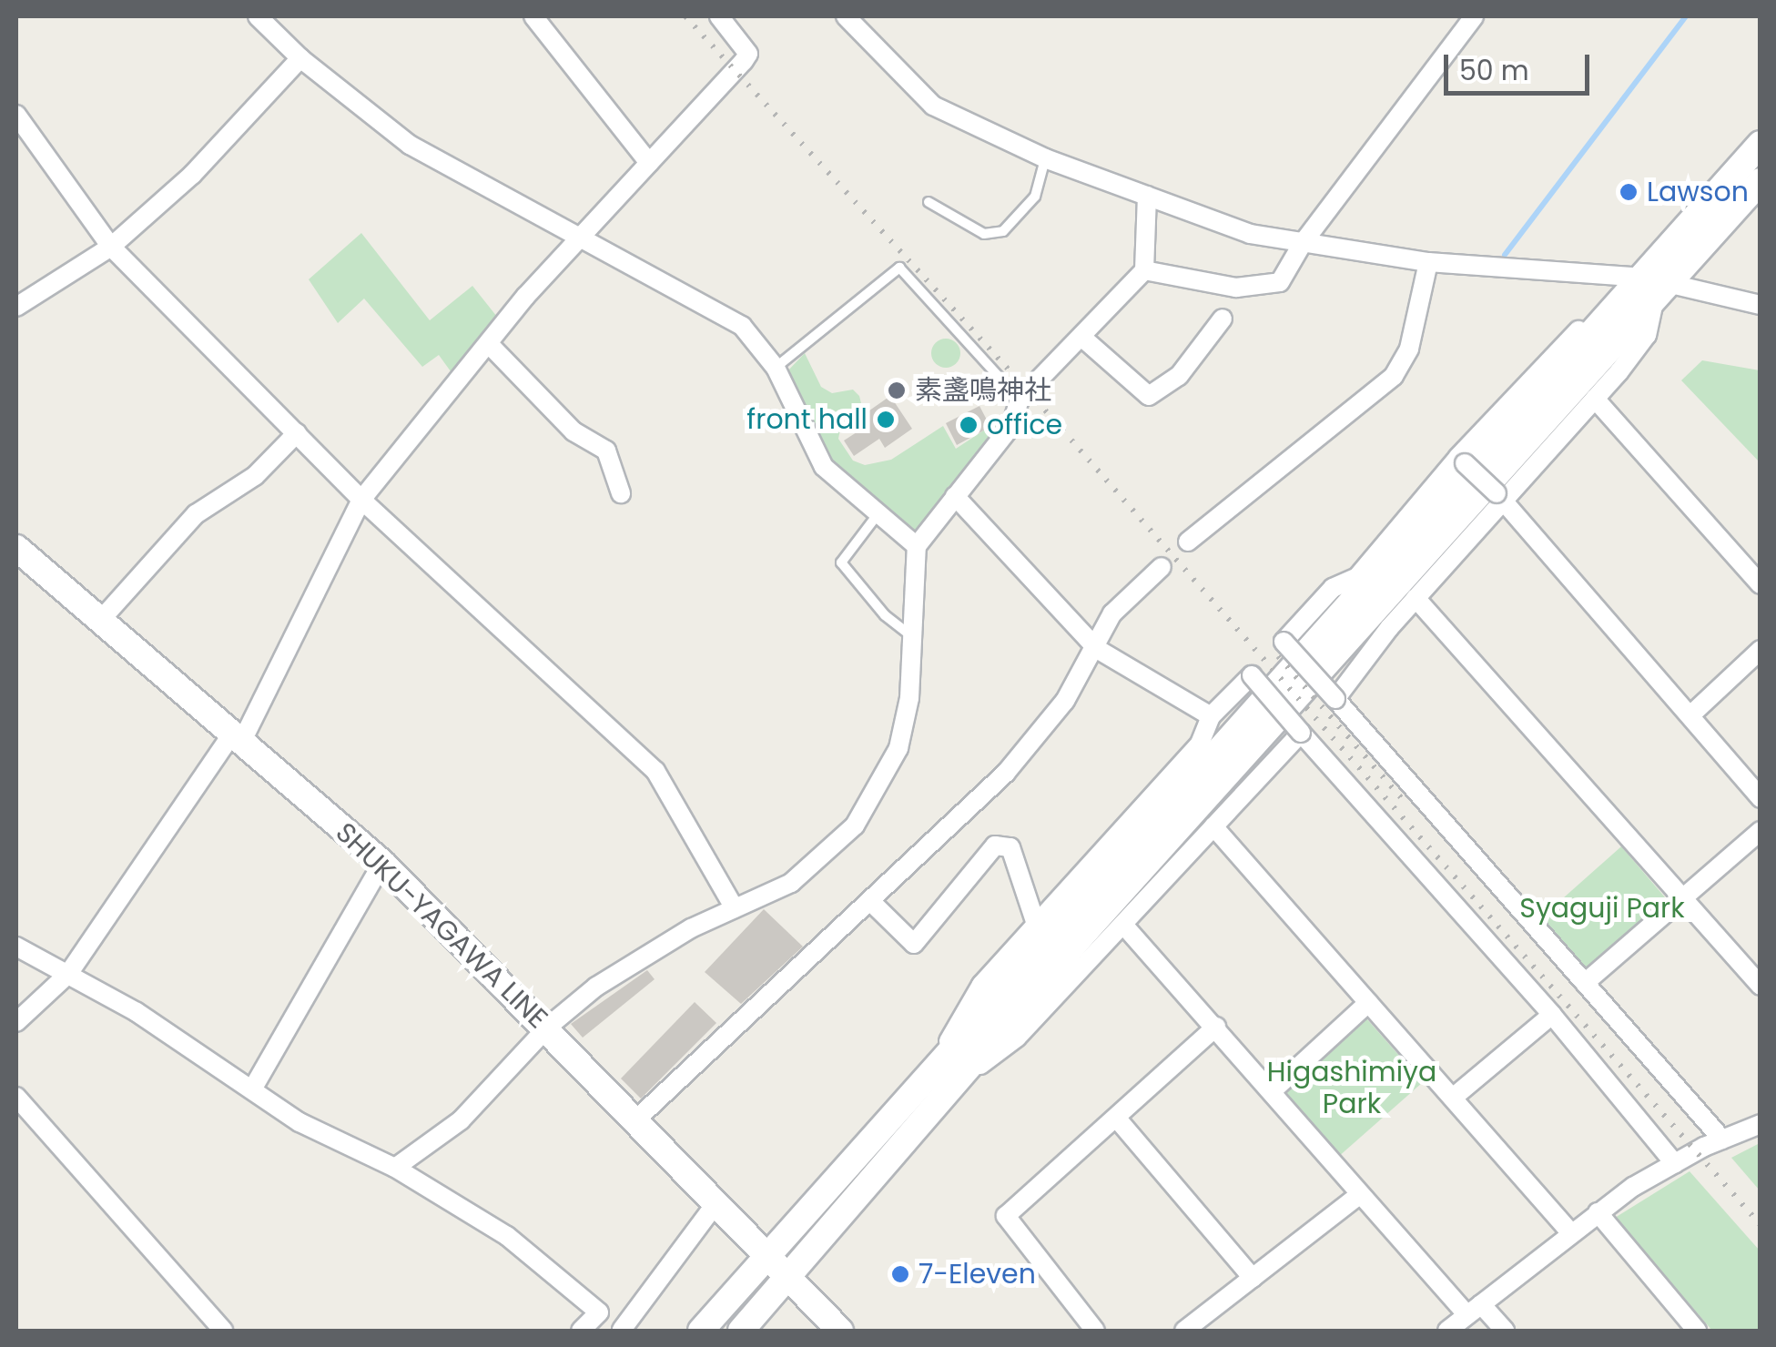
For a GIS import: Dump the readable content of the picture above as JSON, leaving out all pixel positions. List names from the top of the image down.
{
  "streets": {
    "street": ["SHUKU-YAGAWA LINE"]
  },
  "parks": ["Syaguji Park", "Higashimiya Park"],
  "places": [
    "Lawson",
    "素盞鳴神社",
    "front hall",
    "office",
    "7-Eleven"
  ],
  "scale_bar": "50 m"
}
